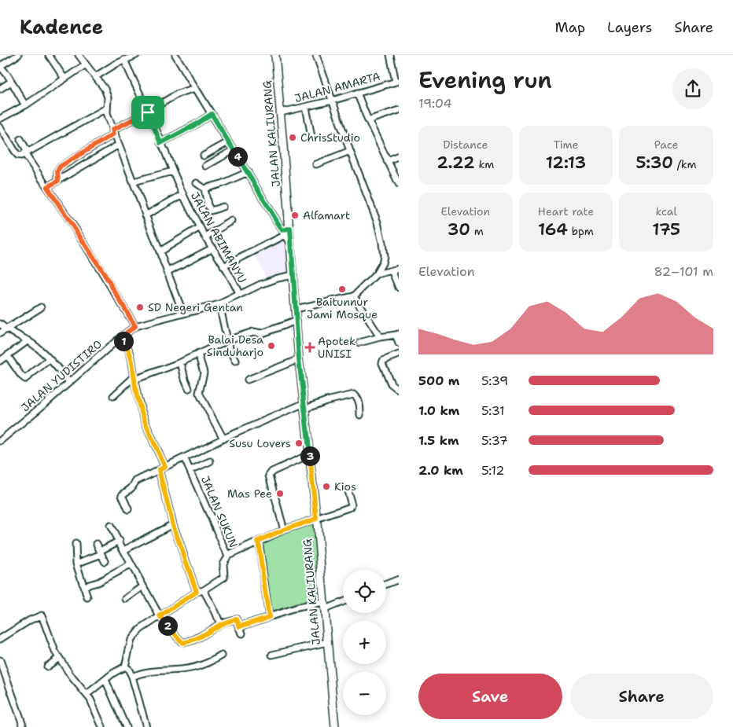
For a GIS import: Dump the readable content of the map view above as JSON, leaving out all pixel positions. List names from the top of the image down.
{
  "streets": {
    "main road": ["JALAN KALIURANG"],
    "street": [
      "JALAN AMARTA",
      "JALAN ABIMANYU",
      "JALAN YUDISTIRO",
      "JALAN SUKUN"
    ]
  },
  "crossings": [
    ["JALAN AMARTA", "JALAN KALIURANG"],
    ["JALAN KALIURANG", "JALAN YUDISTIRO"],
    ["JALAN ABIMANYU", "JALAN YUDISTIRO"]
  ],
  "places": {
    "other": [
      "ChrisStudio",
      "Alfamart",
      "Baitunnur Jami Mosque",
      "SD Negeri Gentan",
      "Balai Desa Sinduharjo",
      "Susu Lovers",
      "Kios",
      "Mas Pee"
    ],
    "health": ["Apotek UNISI"]
  },
  "page": {
    "header": "Kadence",
    "nav": ["Map", "Layers", "Share"],
    "heading": ["Evening run", "19:04"],
    "stats": [
      ["Distance", "2.22 km"],
      ["Time", "12:13"],
      ["Pace", "5:30 /km"],
      ["Elevation", "30 m"],
      ["Heart rate", "164 bpm"],
      ["kcal", "175"]
    ],
    "pins": [
      "4",
      "1",
      "3",
      "2"
    ],
    "chart": ["Elevation", "82–101 m"],
    "list": [
      {
        "name": "500 m",
        "note": "5:39"
      },
      {
        "name": "1.0 km",
        "note": "5:31"
      },
      {
        "name": "1.5 km",
        "note": "5:37"
      },
      {
        "name": "2.0 km",
        "note": "5:12"
      }
    ],
    "map_buttons": ["+", "−"],
    "buttons": ["Save", "Share"]
  }
}
